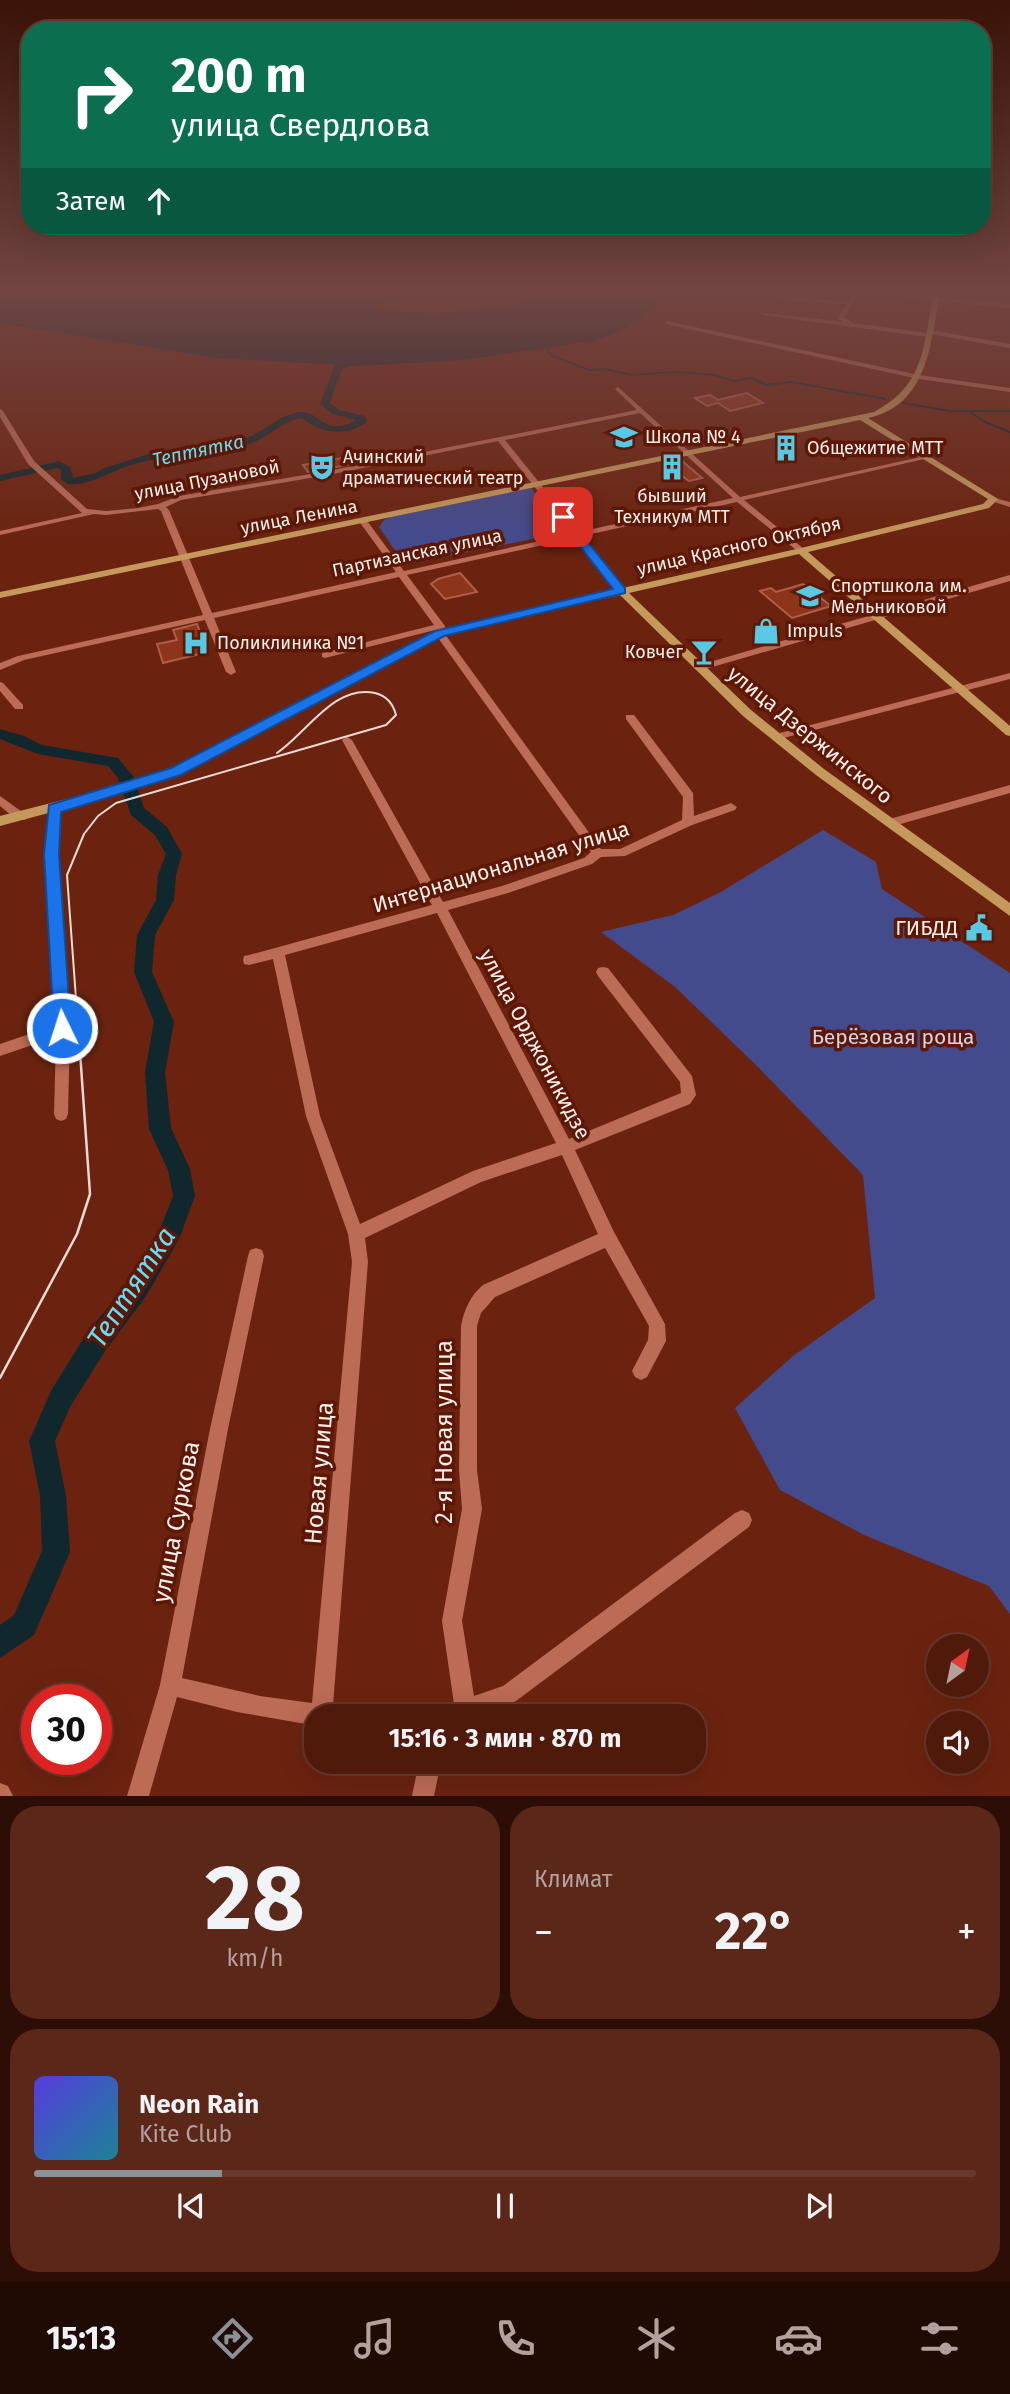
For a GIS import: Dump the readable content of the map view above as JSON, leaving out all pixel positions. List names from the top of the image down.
{
  "streets": {
    "main road": ["улица Ленина", "улица Красного Октября", "улица Дзержинского"],
    "street": [
      "улица Пузановой",
      "Партизанская улица",
      "Интернациональная улица",
      "улица Орджоникидзе",
      "2-я Новая улица",
      "Новая улица",
      "улица Суркова"
    ]
  },
  "crossings": [
    ["улица Пузановой", "улица Дзержинского"],
    ["улица Ленина", "улица Дзержинского"],
    ["улица Красного Октября", "улица Дзержинского"],
    ["Партизанская улица", "улица Дзержинского"],
    ["Интернациональная улица", "улица Орджоникидзе"],
    ["улица Орджоникидзе", "2-я Новая улица"]
  ],
  "water": ["Тептятка"],
  "parks": ["Берёзовая роща"],
  "places": {
    "school or university": ["Школа № 4", "Спортшкола им. Мельниковой"],
    "building": ["Общежитие МТТ", "бывший Техникум МТТ"],
    "theatre": ["Ачинский драматический театр"],
    "shop": ["Impuls"],
    "hospital": ["Поликлиника №1"],
    "bar": ["Ковчег"],
    "public building": ["ГИБДД"]
  },
  "north": "top right",
  "page": {
    "turn": ["200 m", "улица Свердлова"],
    "then": "Затем",
    "limit": "30",
    "trip": "15:16 · 3 мин · 870 m",
    "tile": [
      ["28", "km/h"],
      "Климат"
    ],
    "heat": ["−", "22°", "+"],
    "song": ["Neon Rain", "Kite Club"],
    "tabs": "15:13"
  }
}
